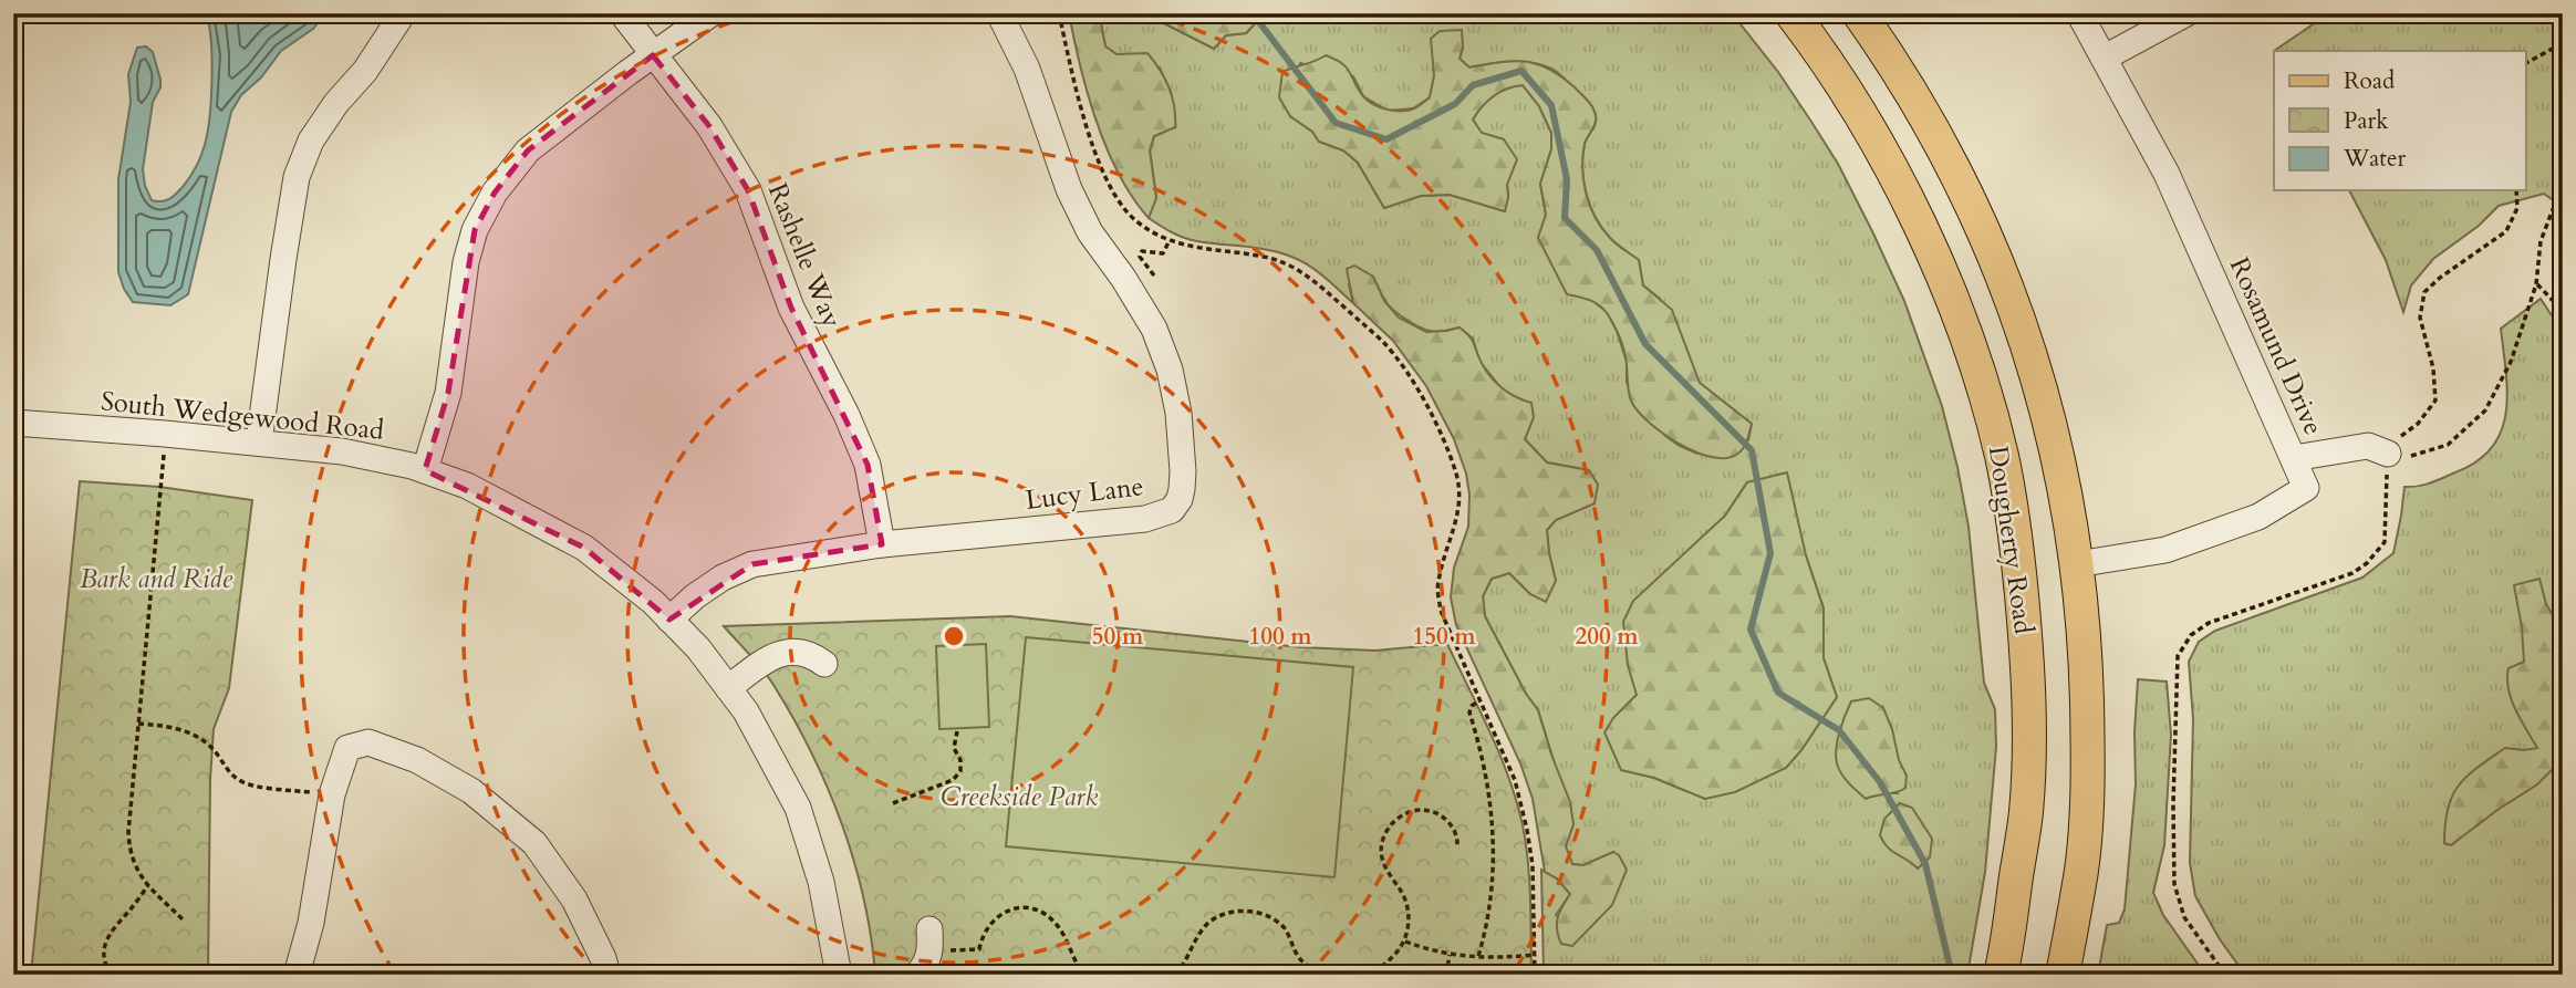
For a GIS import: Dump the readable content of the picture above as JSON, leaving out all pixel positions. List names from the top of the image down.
{
  "streets": {
    "main road": ["Dougherty Road"],
    "street": [
      "Rashelle Way",
      "Rosamund Drive",
      "South Wedgewood Road",
      "Lucy Lane"
    ]
  },
  "crossings": [
    ["Rashelle Way", "Lucy Lane"],
    ["South Wedgewood Road", "Lucy Lane"]
  ],
  "parks": ["Bark and Ride", "Creekside Park"],
  "legend": ["Road", "Park", "Water"],
  "rings": [
    "50 m",
    "100 m",
    "150 m",
    "200 m"
  ]
}
